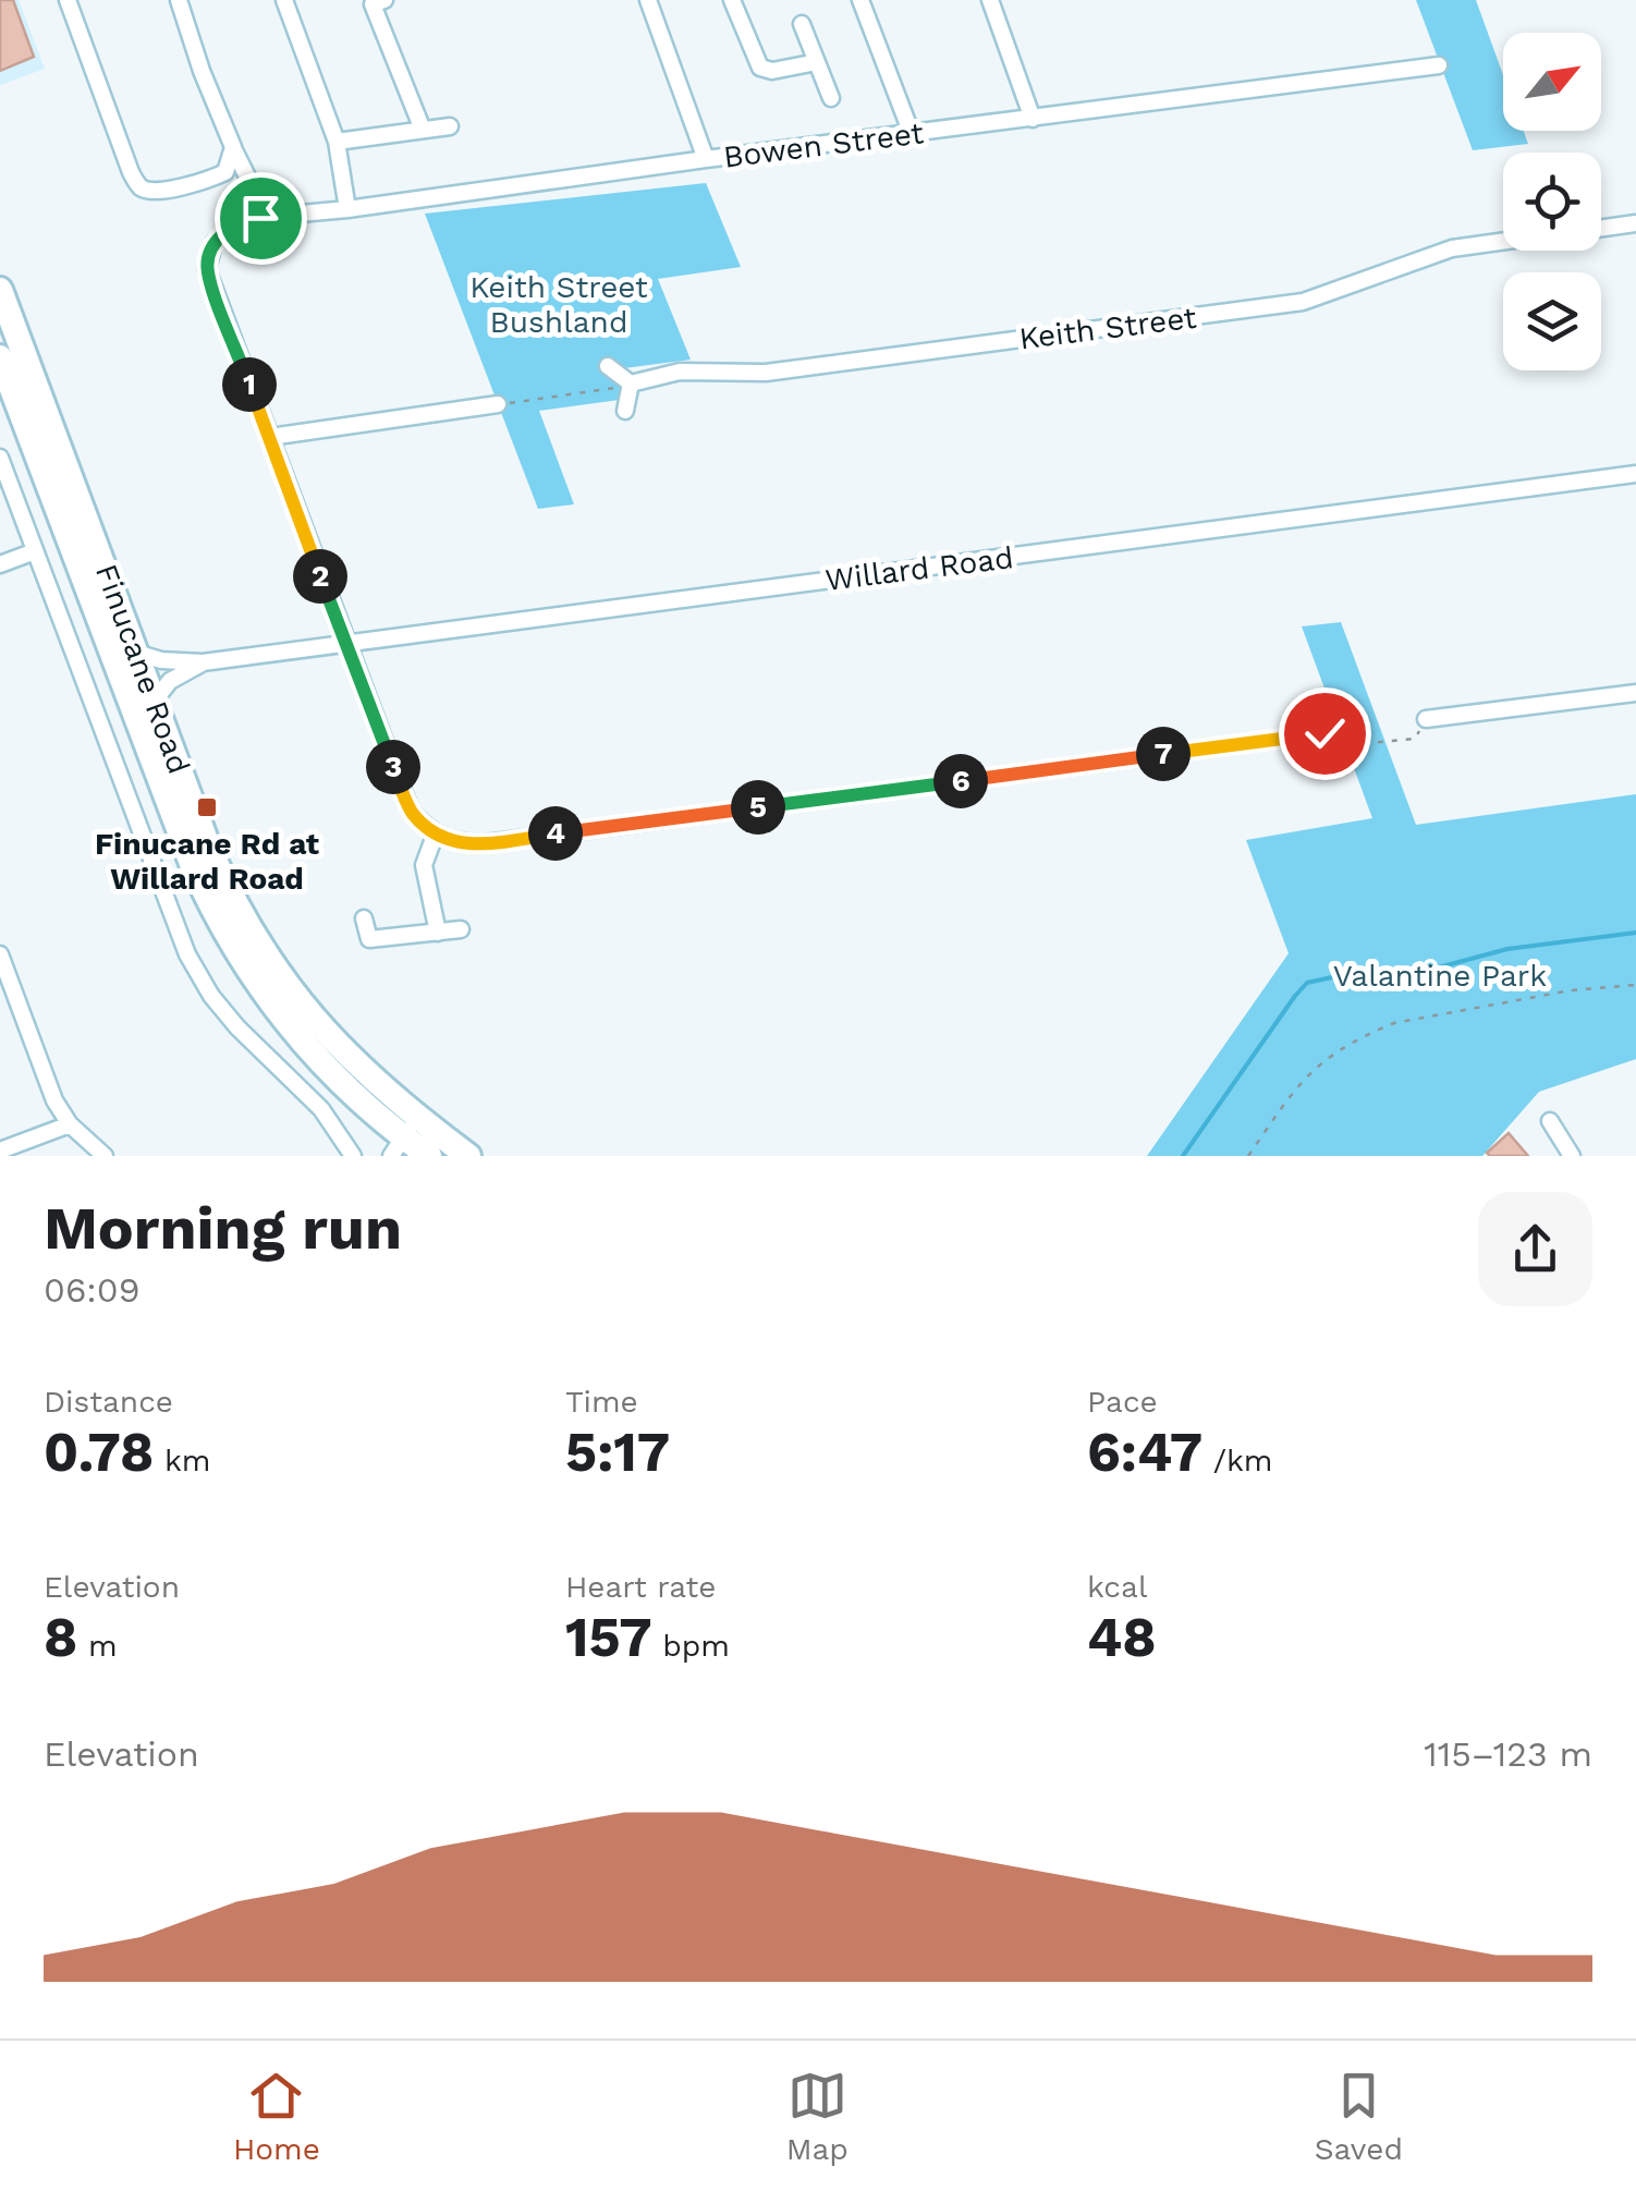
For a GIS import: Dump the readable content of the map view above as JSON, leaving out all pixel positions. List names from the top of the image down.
{
  "streets": {
    "highway": ["Finucane Road"],
    "street": ["Bowen Street", "Keith Street", "Willard Road"]
  },
  "crossings": [
    ["Willard Road", "Finucane Road"]
  ],
  "parks": ["Keith Street Bushland", "Valantine Park"],
  "places": {
    "transit": ["Finucane Rd at Willard Road"]
  },
  "north": "top right",
  "page": {
    "pins": [
      "1",
      "2",
      "7",
      "3",
      "6",
      "5",
      "4"
    ],
    "heading": ["Morning run", "06:09"],
    "stats": [
      ["Distance", "0.78 km"],
      ["Time", "5:17"],
      ["Pace", "6:47 /km"],
      ["Elevation", "8 m"],
      ["Heart rate", "157 bpm"],
      ["kcal", "48"]
    ],
    "chart": ["Elevation", "115–123 m"],
    "tabs": ["Home", "Map", "Saved"]
  }
}
